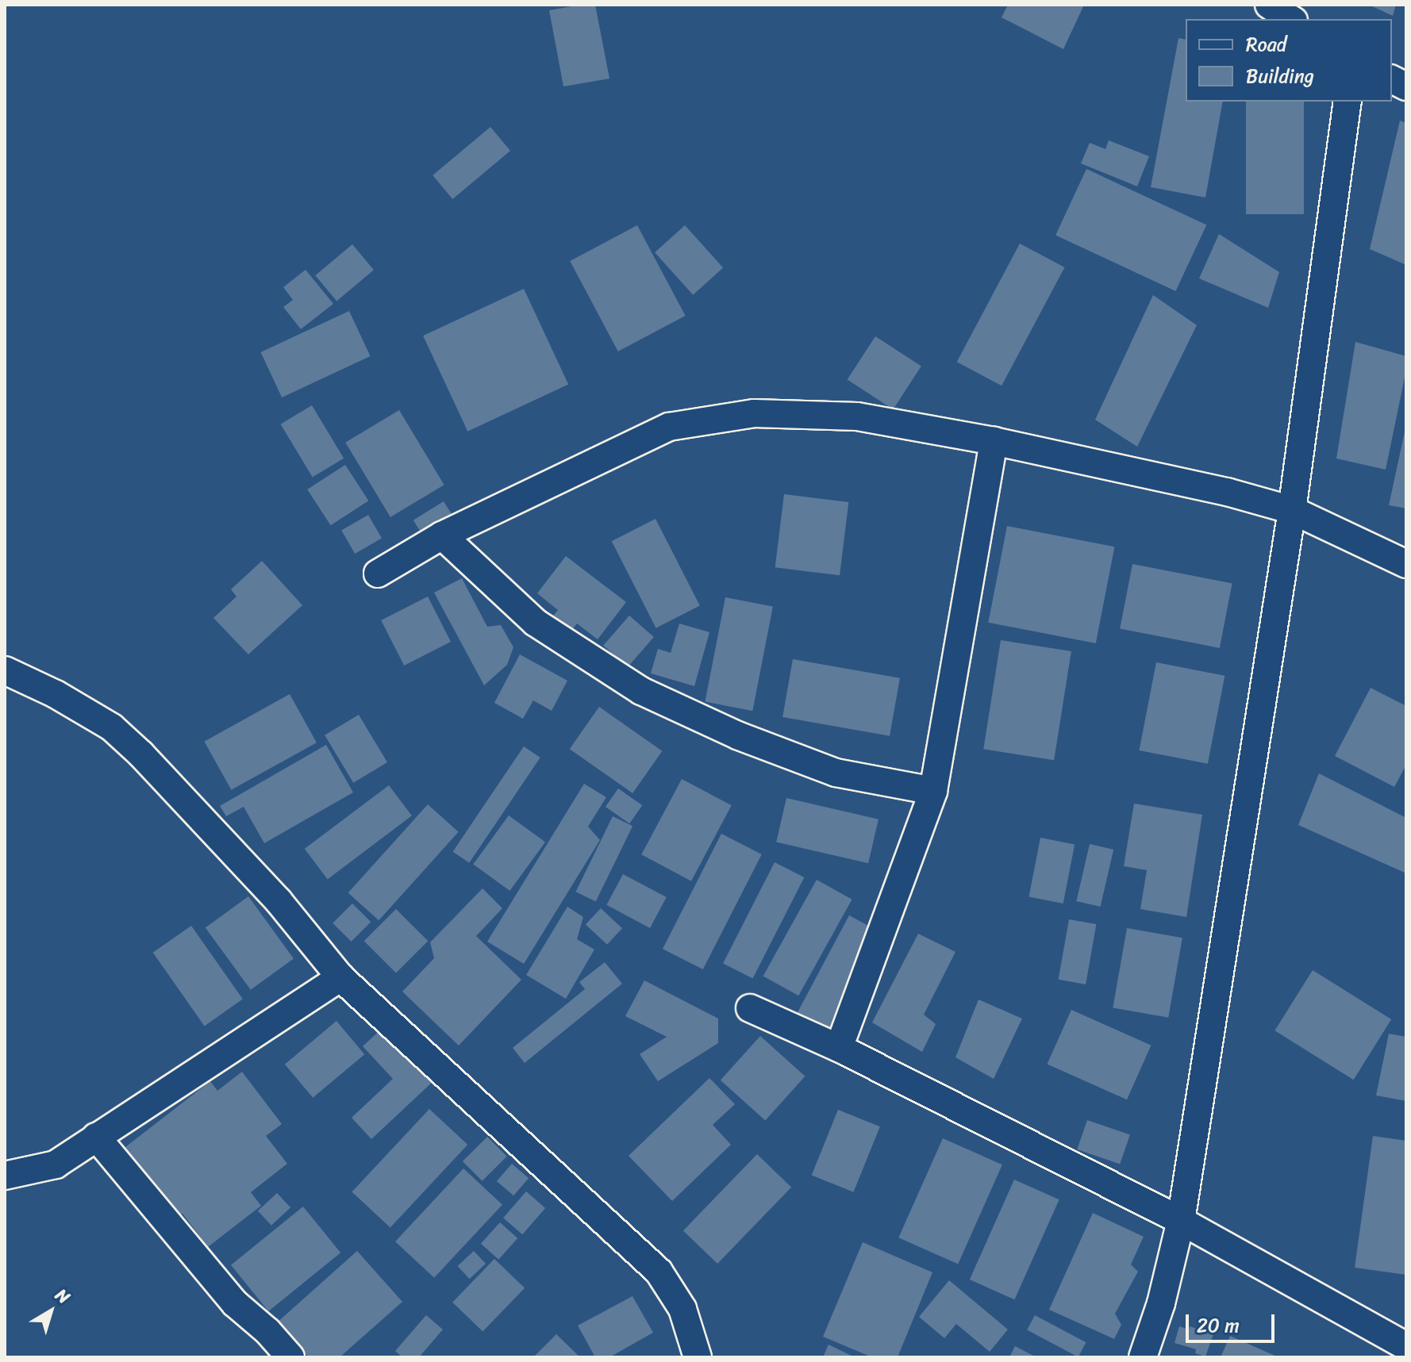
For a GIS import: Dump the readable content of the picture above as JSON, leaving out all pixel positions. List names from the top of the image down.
{
  "legend": ["Road", "Building"],
  "scale_bar": "20 m",
  "north": "top right"
}
